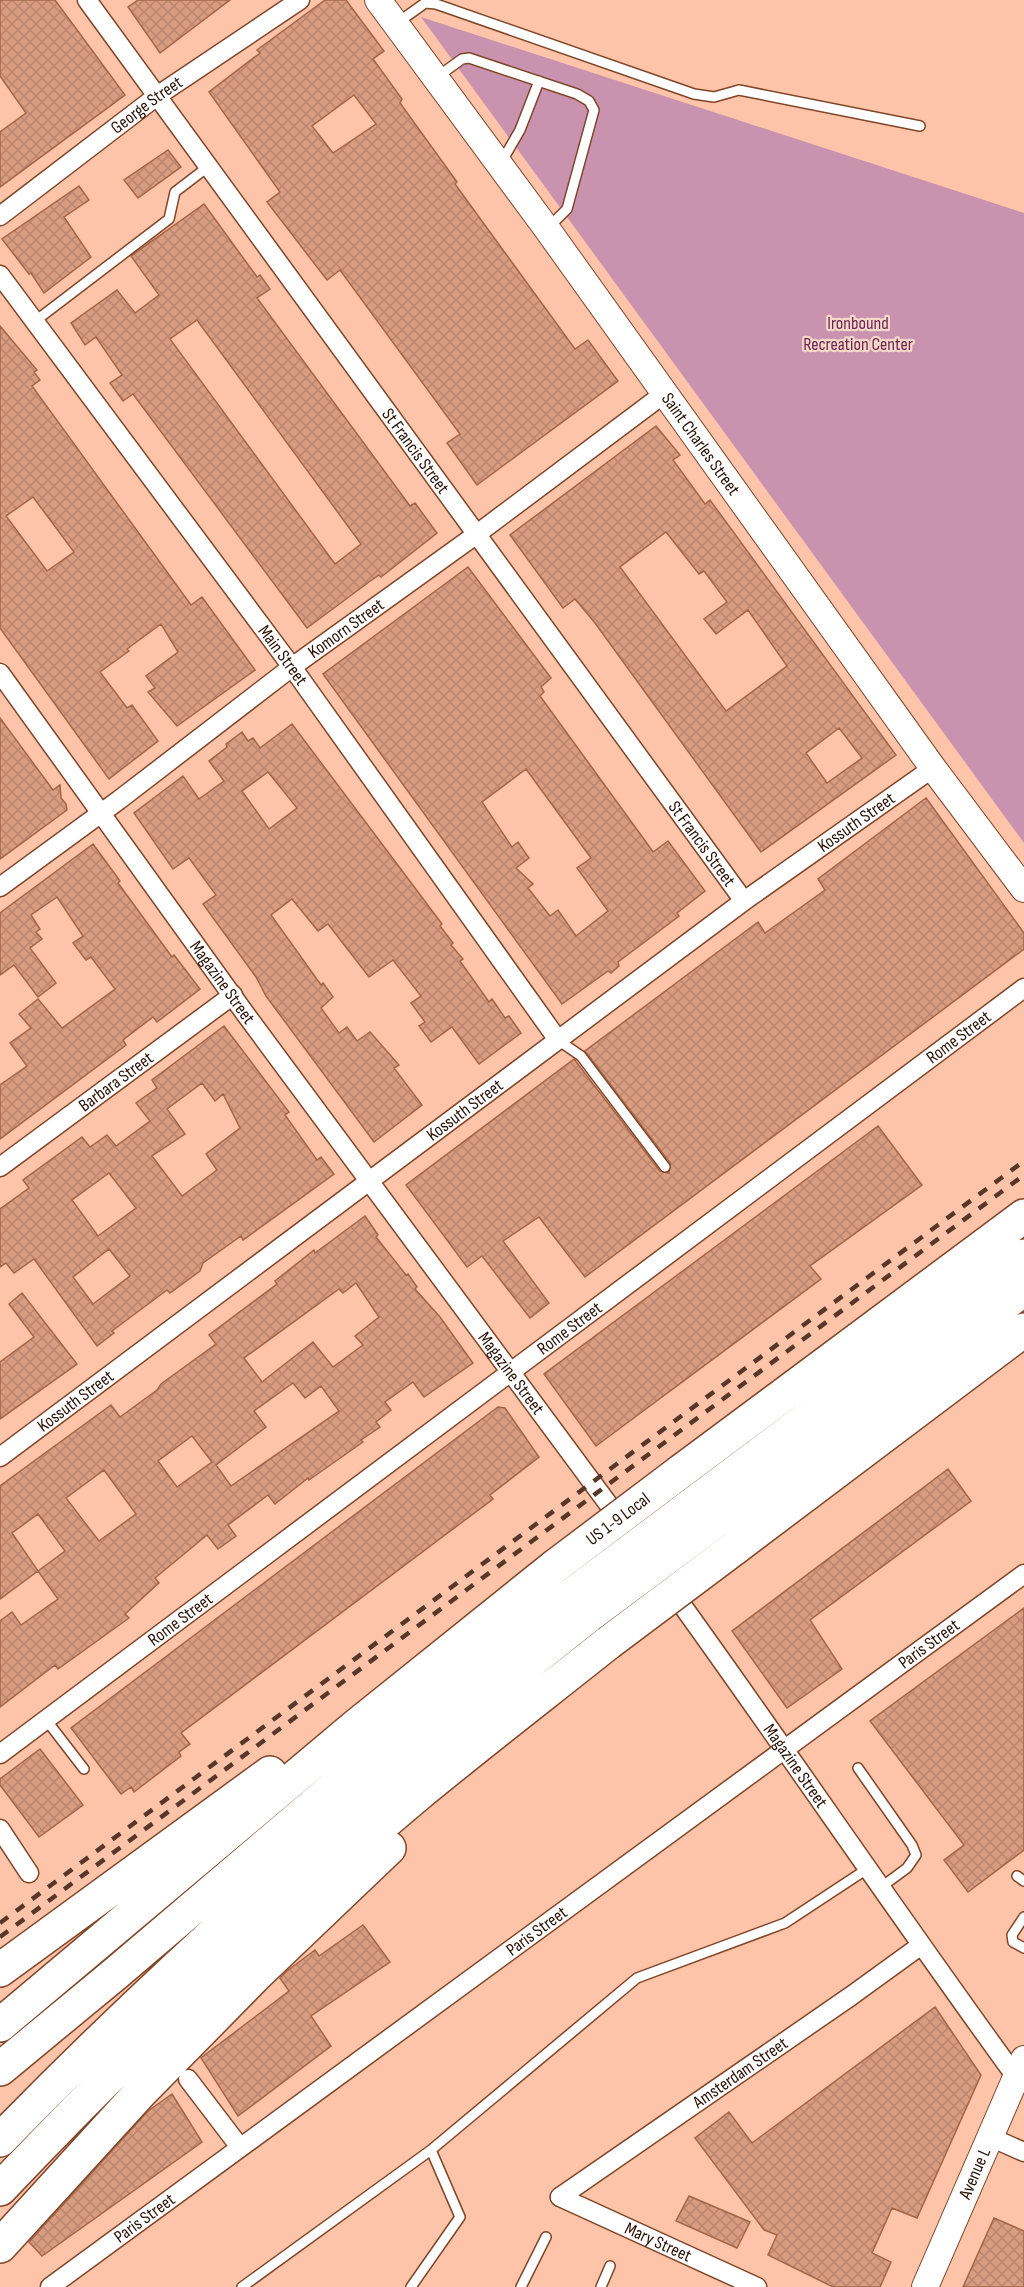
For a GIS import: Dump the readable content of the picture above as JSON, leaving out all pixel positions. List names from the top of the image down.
{
  "streets": {
    "highway": ["US 1-9 Local"],
    "street": [
      "George Street",
      "Saint Charles Street",
      "St Francis Street",
      "Komorn Street",
      "Main Street",
      "Kossuth Street",
      "Magazine Street",
      "Rome Street",
      "Barbara Street",
      "Paris Street",
      "Amsterdam Street",
      "Avenue L",
      "Mary Street"
    ]
  },
  "crossings": [
    ["George Street", "St Francis Street"],
    ["Saint Charles Street", "Komorn Street"],
    ["Saint Charles Street", "Kossuth Street"],
    ["St Francis Street", "Komorn Street"],
    ["St Francis Street", "Kossuth Street"],
    ["Komorn Street", "Main Street"],
    ["Komorn Street", "Magazine Street"],
    ["Main Street", "Kossuth Street"],
    ["Kossuth Street", "Magazine Street"],
    ["Magazine Street", "Rome Street"],
    ["Magazine Street", "Barbara Street"],
    ["Magazine Street", "Paris Street"],
    ["Magazine Street", "Amsterdam Street"],
    ["Magazine Street", "Avenue L"],
    ["Amsterdam Street", "Mary Street"]
  ],
  "parks": ["Ironbound Recreation Center"]
}
